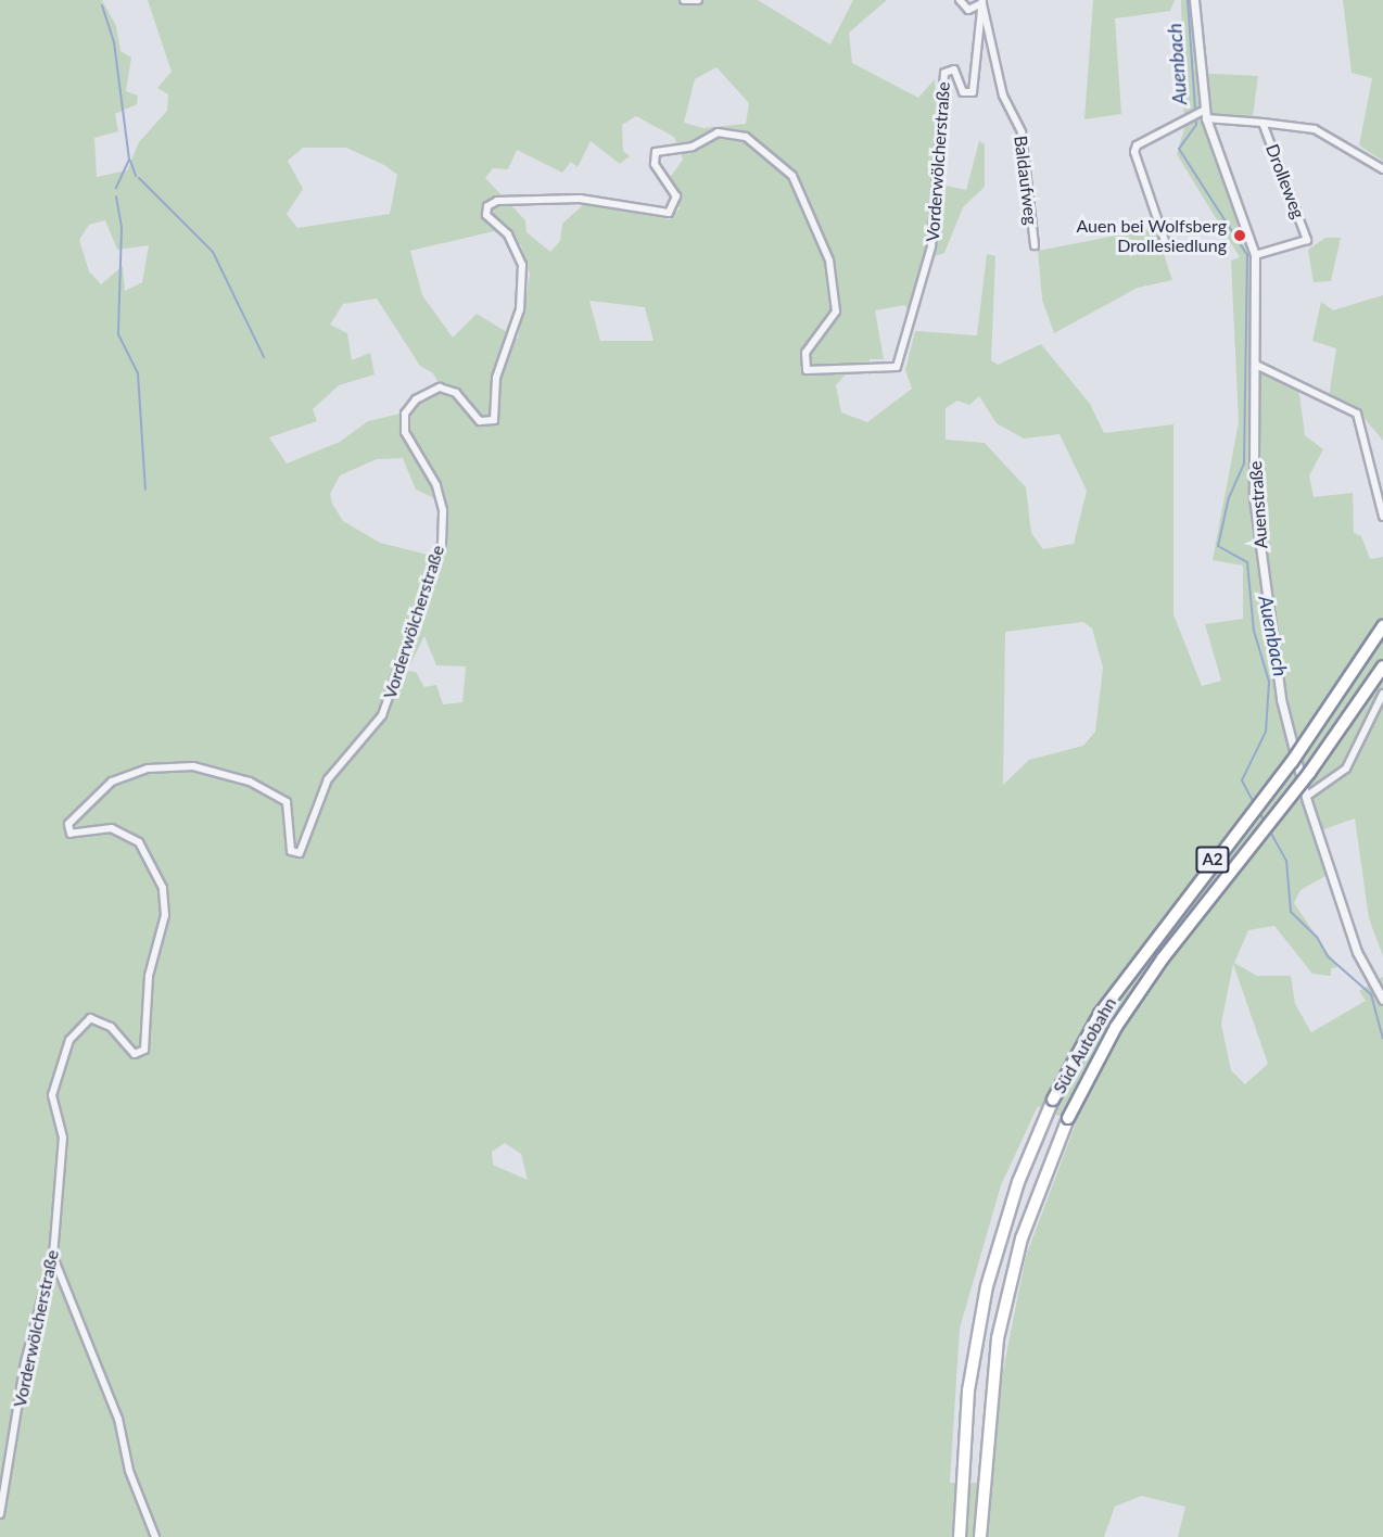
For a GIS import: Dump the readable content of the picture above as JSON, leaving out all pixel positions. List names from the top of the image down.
{
  "streets": {
    "highway": ["A2", "Süd Autobahn"],
    "street": [
      "Vorderwölcherstraße",
      "Baldaufweg",
      "Drolleweg",
      "Auenstraße"
    ]
  },
  "crossings": [
    ["Vorderwölcherstraße", "Baldaufweg"],
    ["Drolleweg", "Auenstraße"]
  ],
  "water": ["Auenbach"],
  "places": ["Auen bei Wolfsberg Drollesiedlung"]
}
